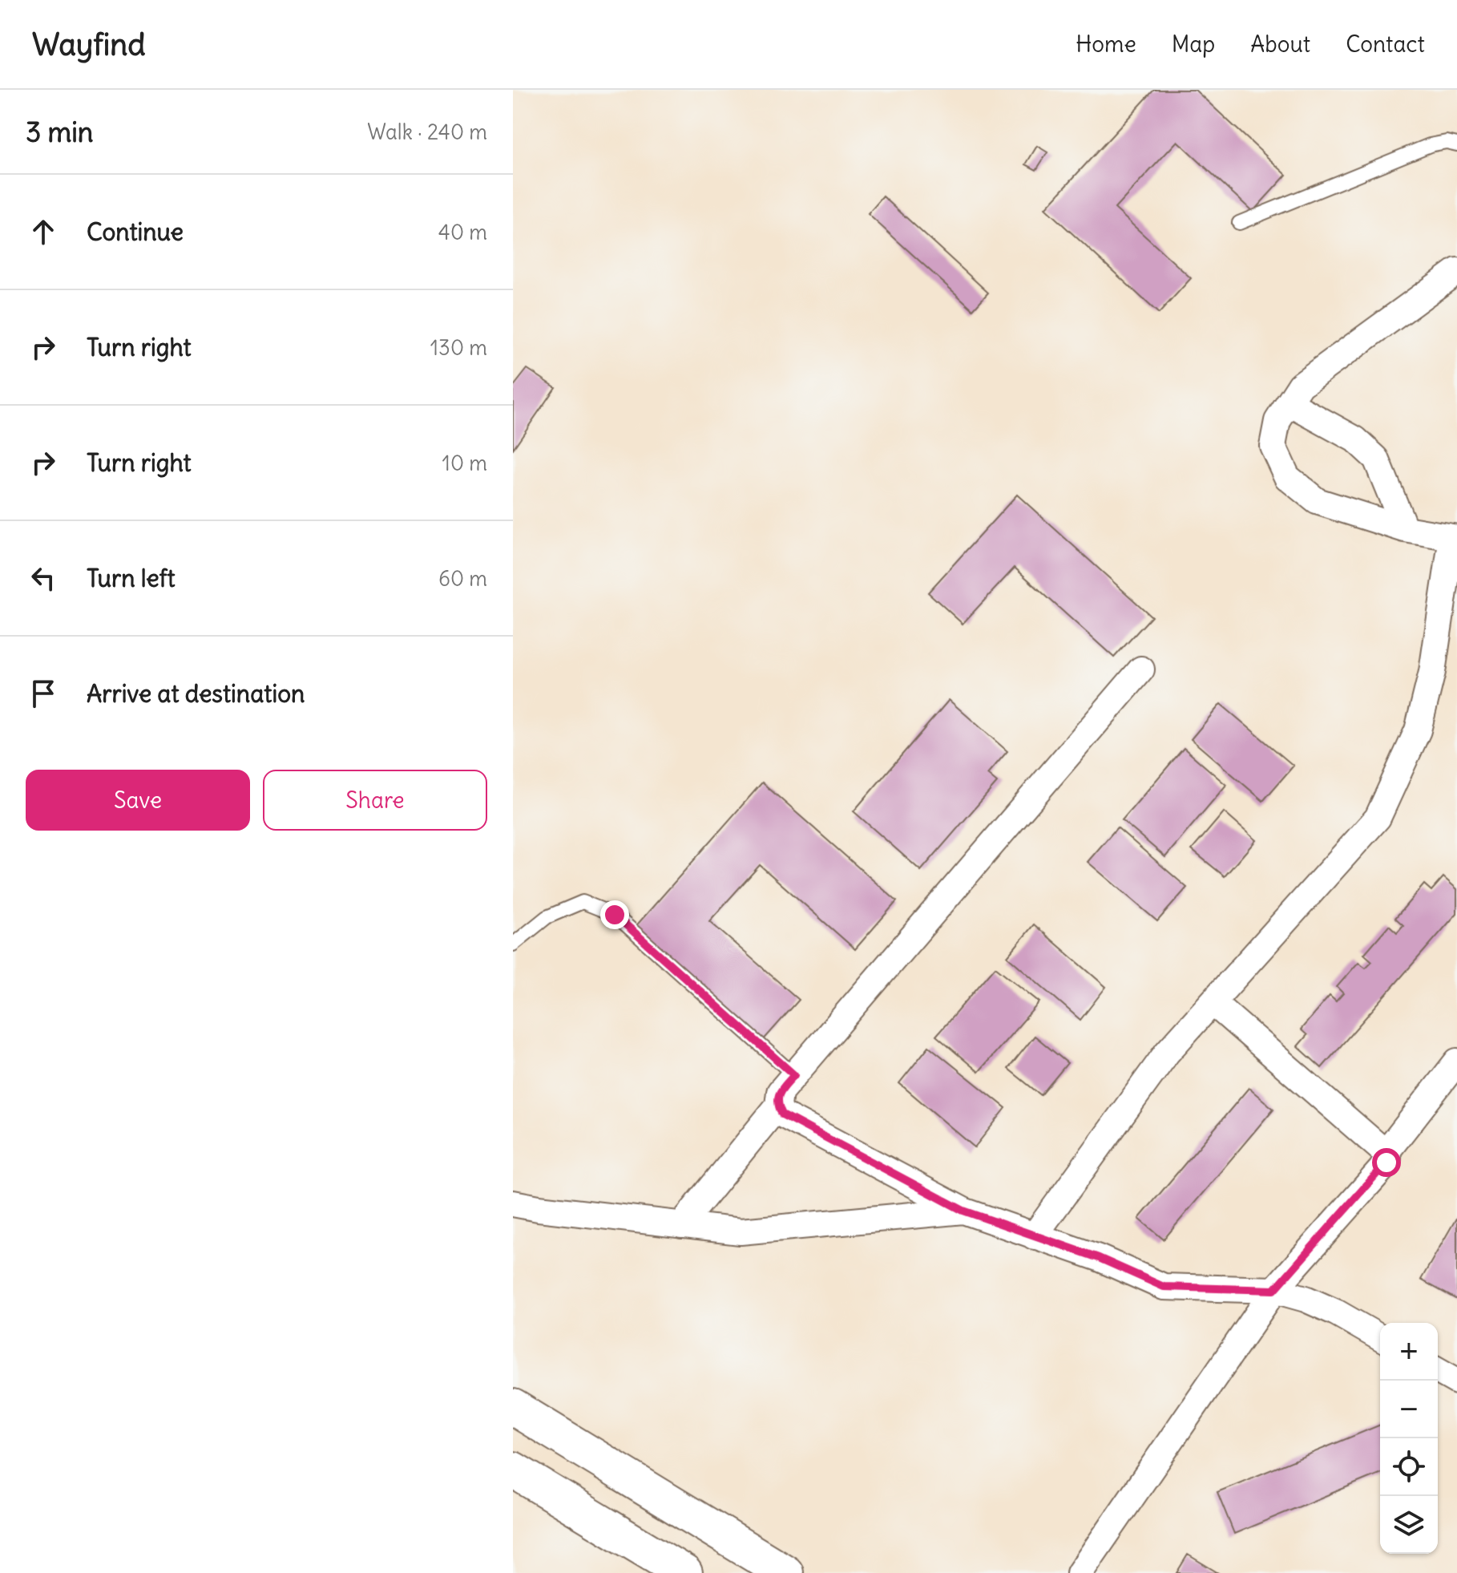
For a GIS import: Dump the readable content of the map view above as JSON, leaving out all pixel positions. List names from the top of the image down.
{
  "page": {
    "header": "Wayfind",
    "nav": [
      "Home",
      "Map",
      "About",
      "Contact"
    ],
    "heading": ["3 min", "Walk · 240 m"],
    "list": [
      ["Continue", "40 m"],
      ["Turn right", "130 m"],
      ["Turn right", "10 m"],
      ["Turn left", "60 m"],
      "Arrive at destination"
    ],
    "buttons": ["Save", "Share"],
    "map_buttons": ["+", "−"]
  }
}
